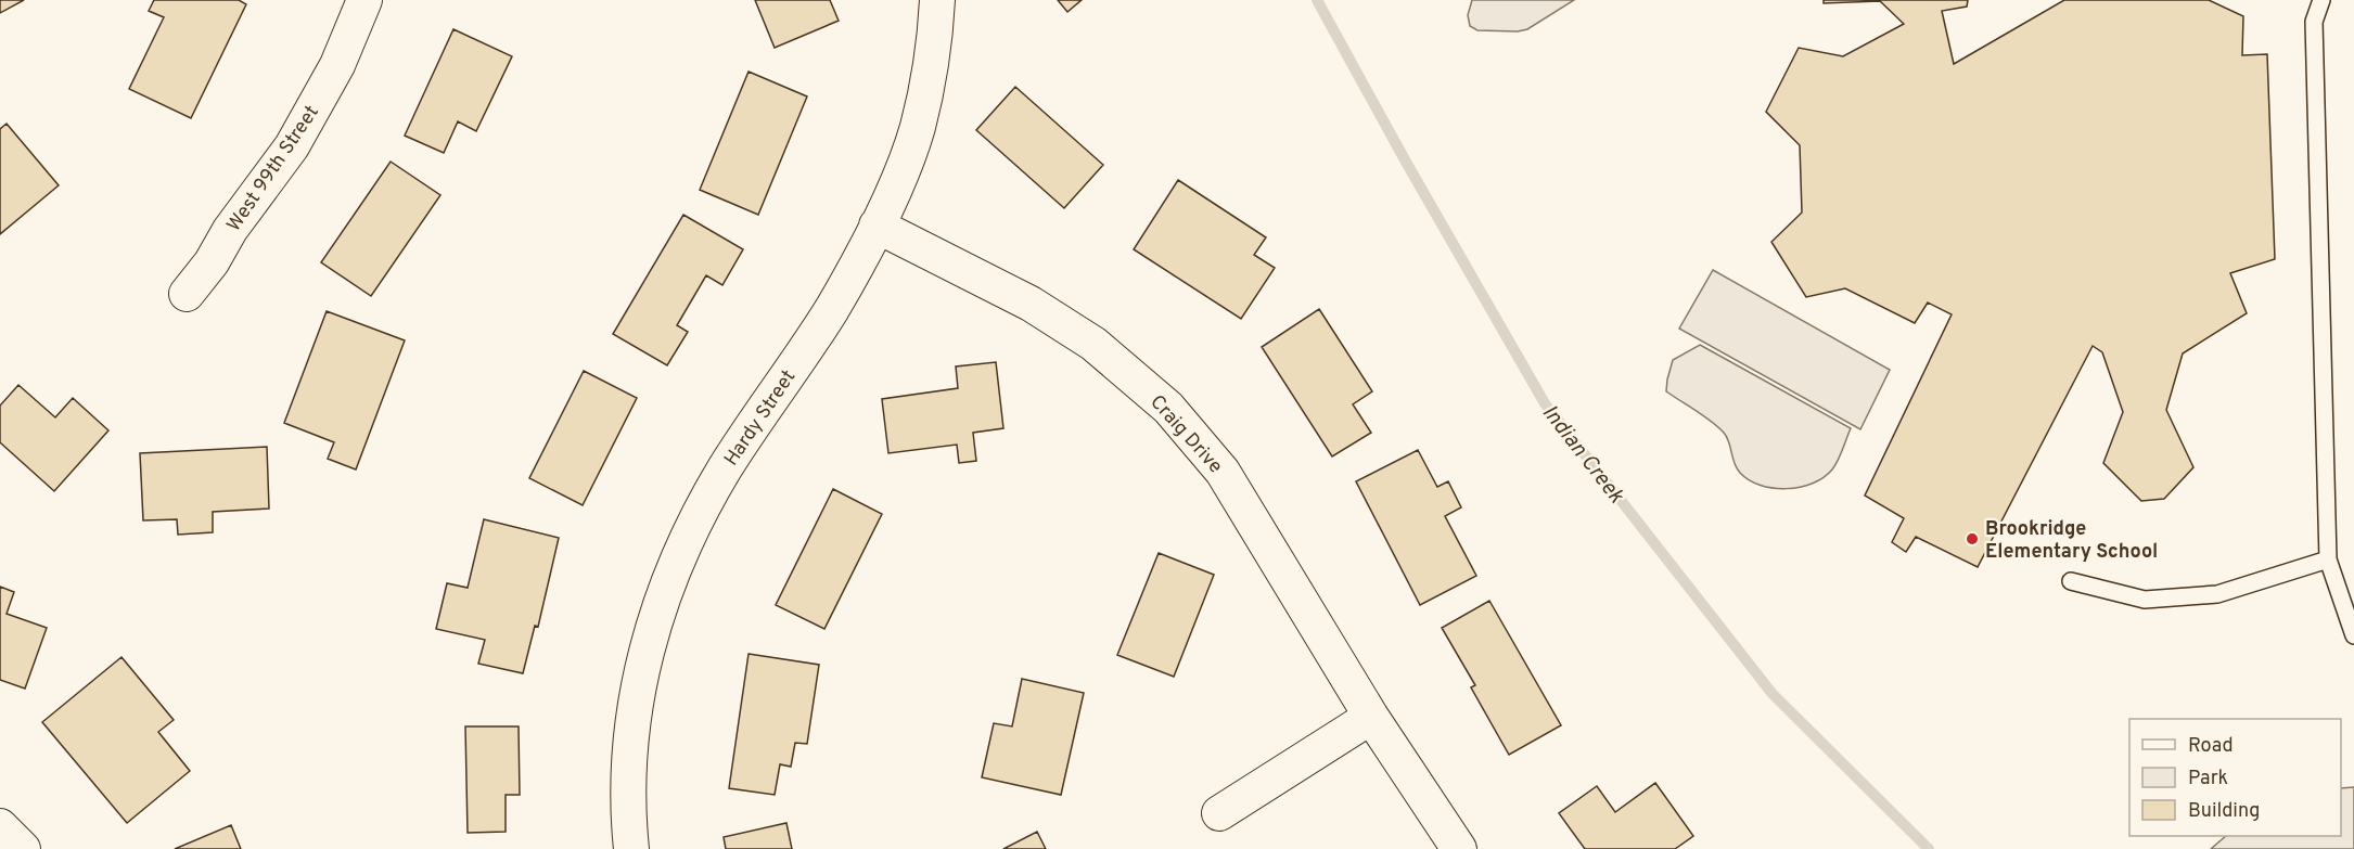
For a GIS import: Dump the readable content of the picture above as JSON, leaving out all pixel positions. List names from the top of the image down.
{
  "streets": {
    "street": ["West 99th Street", "Hardy Street", "Craig Drive"]
  },
  "crossings": [
    ["Hardy Street", "Craig Drive"]
  ],
  "water": ["Indian Creek"],
  "places": ["Brookridge Elementary School"],
  "legend": ["Road", "Park", "Building"]
}
